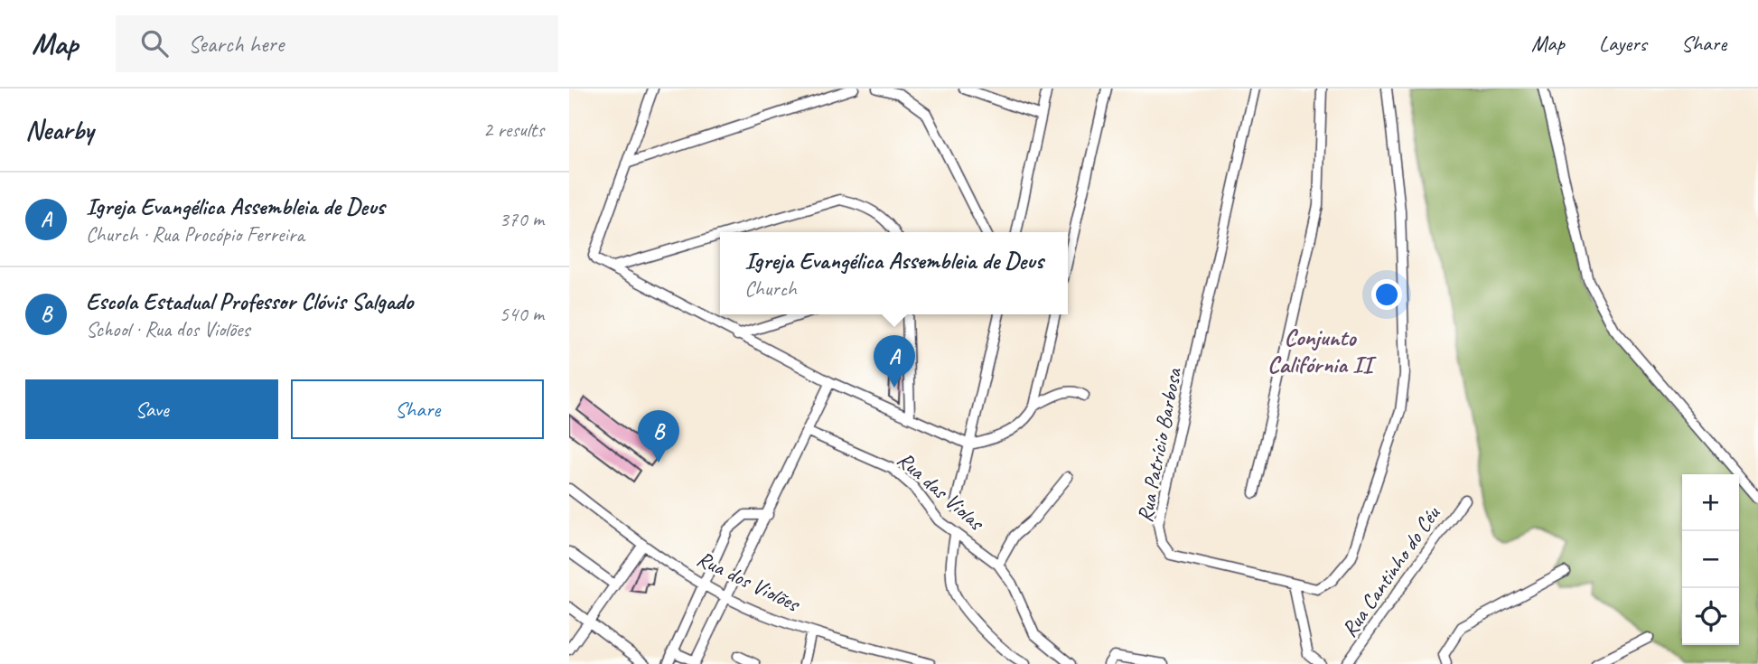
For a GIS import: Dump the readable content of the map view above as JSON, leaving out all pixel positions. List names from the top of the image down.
{
  "streets": {
    "street": [
      "Rua Patrício Barbosa",
      "Rua das Violas",
      "Rua Cantinho do Céu",
      "Rua dos Violões"
    ]
  },
  "crossings": [
    ["Rua Patrício Barbosa", "Rua Cantinho do Céu"]
  ],
  "districts": ["Conjunto Califórnia II"],
  "page": {
    "header": "Map",
    "search": "Search here",
    "nav": ["Map", "Layers", "Share"],
    "heading": ["Nearby", "2 results"],
    "list": [
      {
        "mark": "A",
        "name": "Igreja Evangélica Assembleia de Deus",
        "note": "Church · Rua Procópio Ferreira",
        "value": "370 m"
      },
      {
        "mark": "B",
        "name": "Escola Estadual Professor Clóvis Salgado",
        "note": "School · Rua dos Violões",
        "value": "540 m"
      }
    ],
    "popup": ["Igreja Evangélica Assembleia de Deus", "Church"],
    "pins": ["A", "B"],
    "buttons": ["Save", "Share"],
    "map_buttons": ["+", "−"]
  }
}
